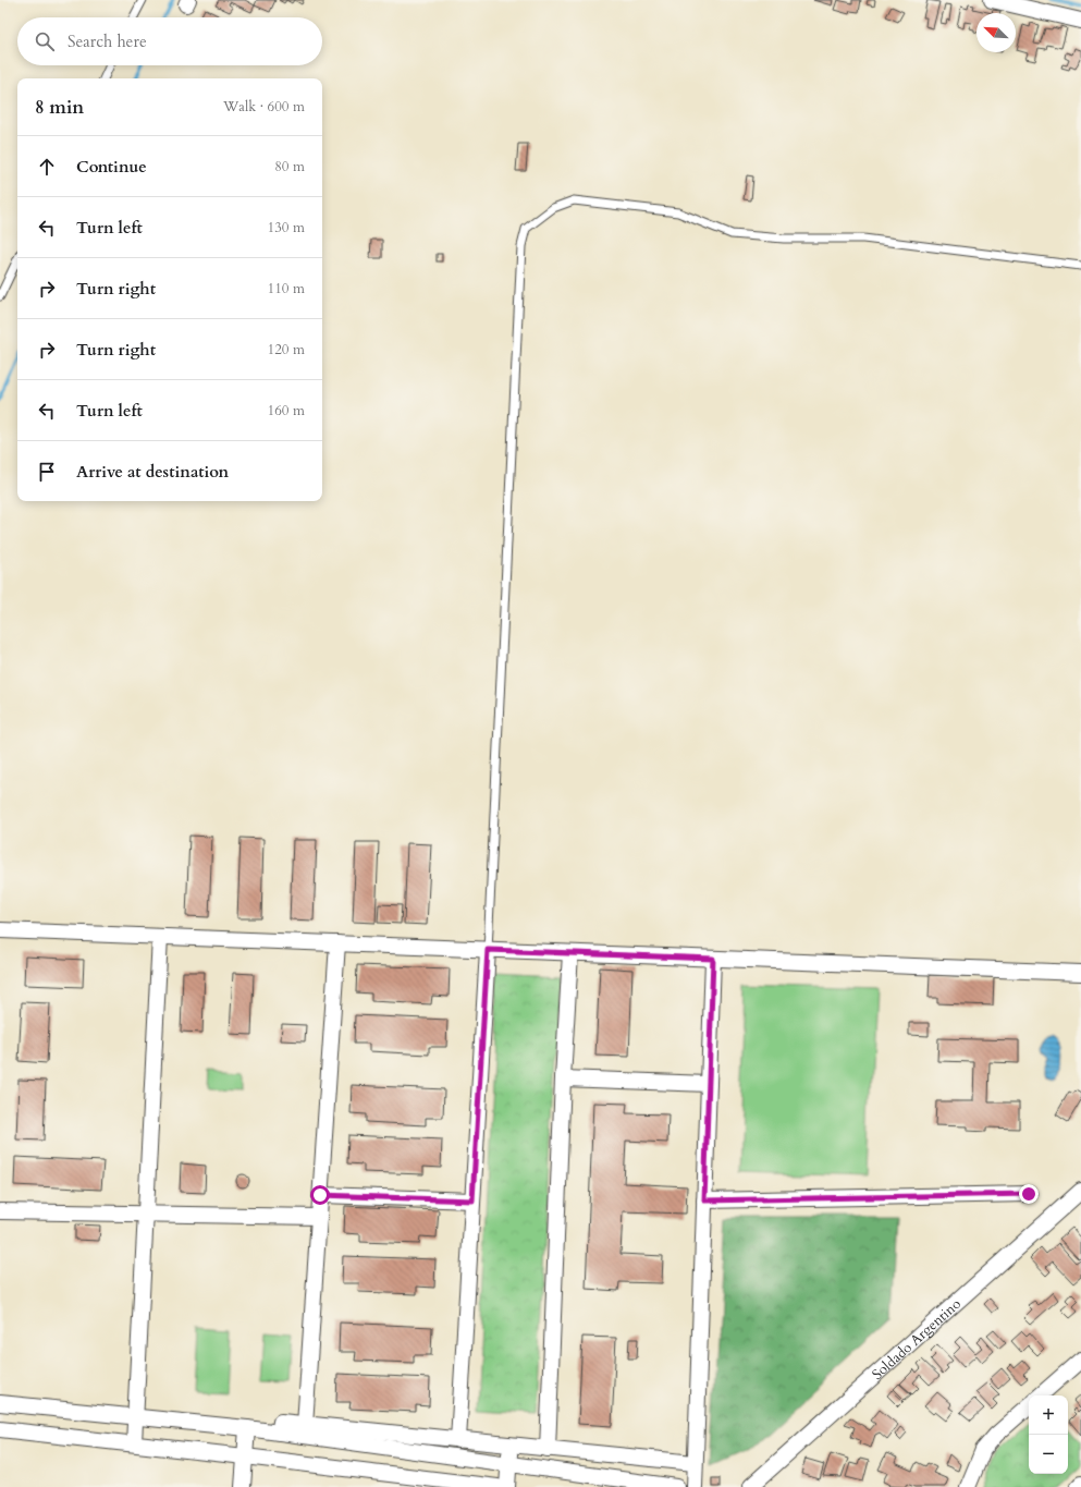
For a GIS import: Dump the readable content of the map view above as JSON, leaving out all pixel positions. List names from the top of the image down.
{
  "streets": {
    "street": ["Soldado Argentino"]
  },
  "north": "top left",
  "page": {
    "search": "Search here",
    "heading": ["8 min", "Walk · 600 m"],
    "list": [
      ["Continue", "80 m"],
      ["Turn left", "130 m"],
      ["Turn right", "110 m"],
      ["Turn right", "120 m"],
      ["Turn left", "160 m"],
      "Arrive at destination"
    ],
    "map_buttons": ["+", "−"]
  }
}
